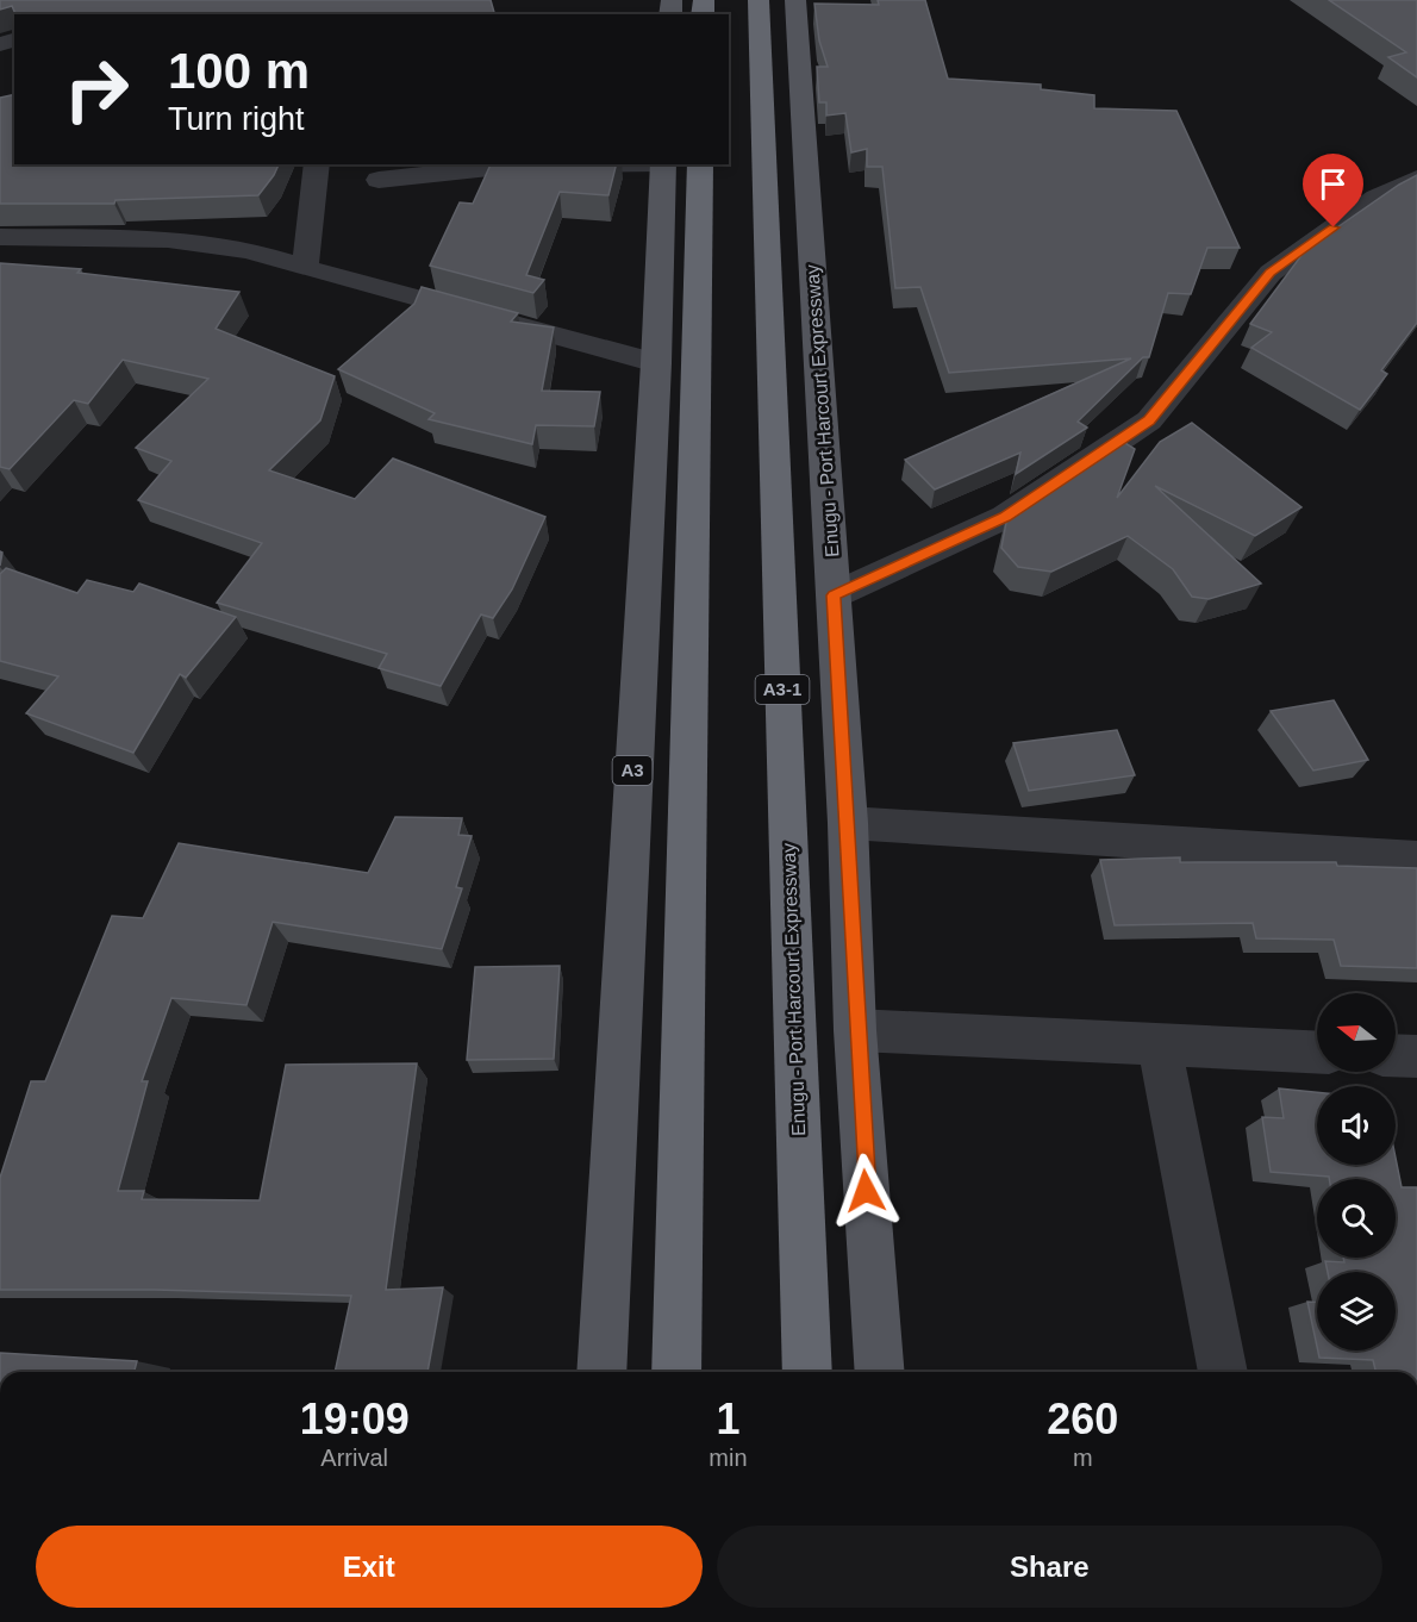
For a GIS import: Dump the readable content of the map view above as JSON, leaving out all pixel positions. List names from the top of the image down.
{
  "streets": {
    "highway": ["Enugu - Port Harcourt Expressway", "A3-1"],
    "main road": ["A3"]
  },
  "north": "left",
  "page": {
    "turn": ["100 m", "Turn right"],
    "eta": [
      "19:09",
      "Arrival",
      "1",
      "min",
      "260",
      "m"
    ],
    "buttons": ["Exit", "Share"]
  }
}
